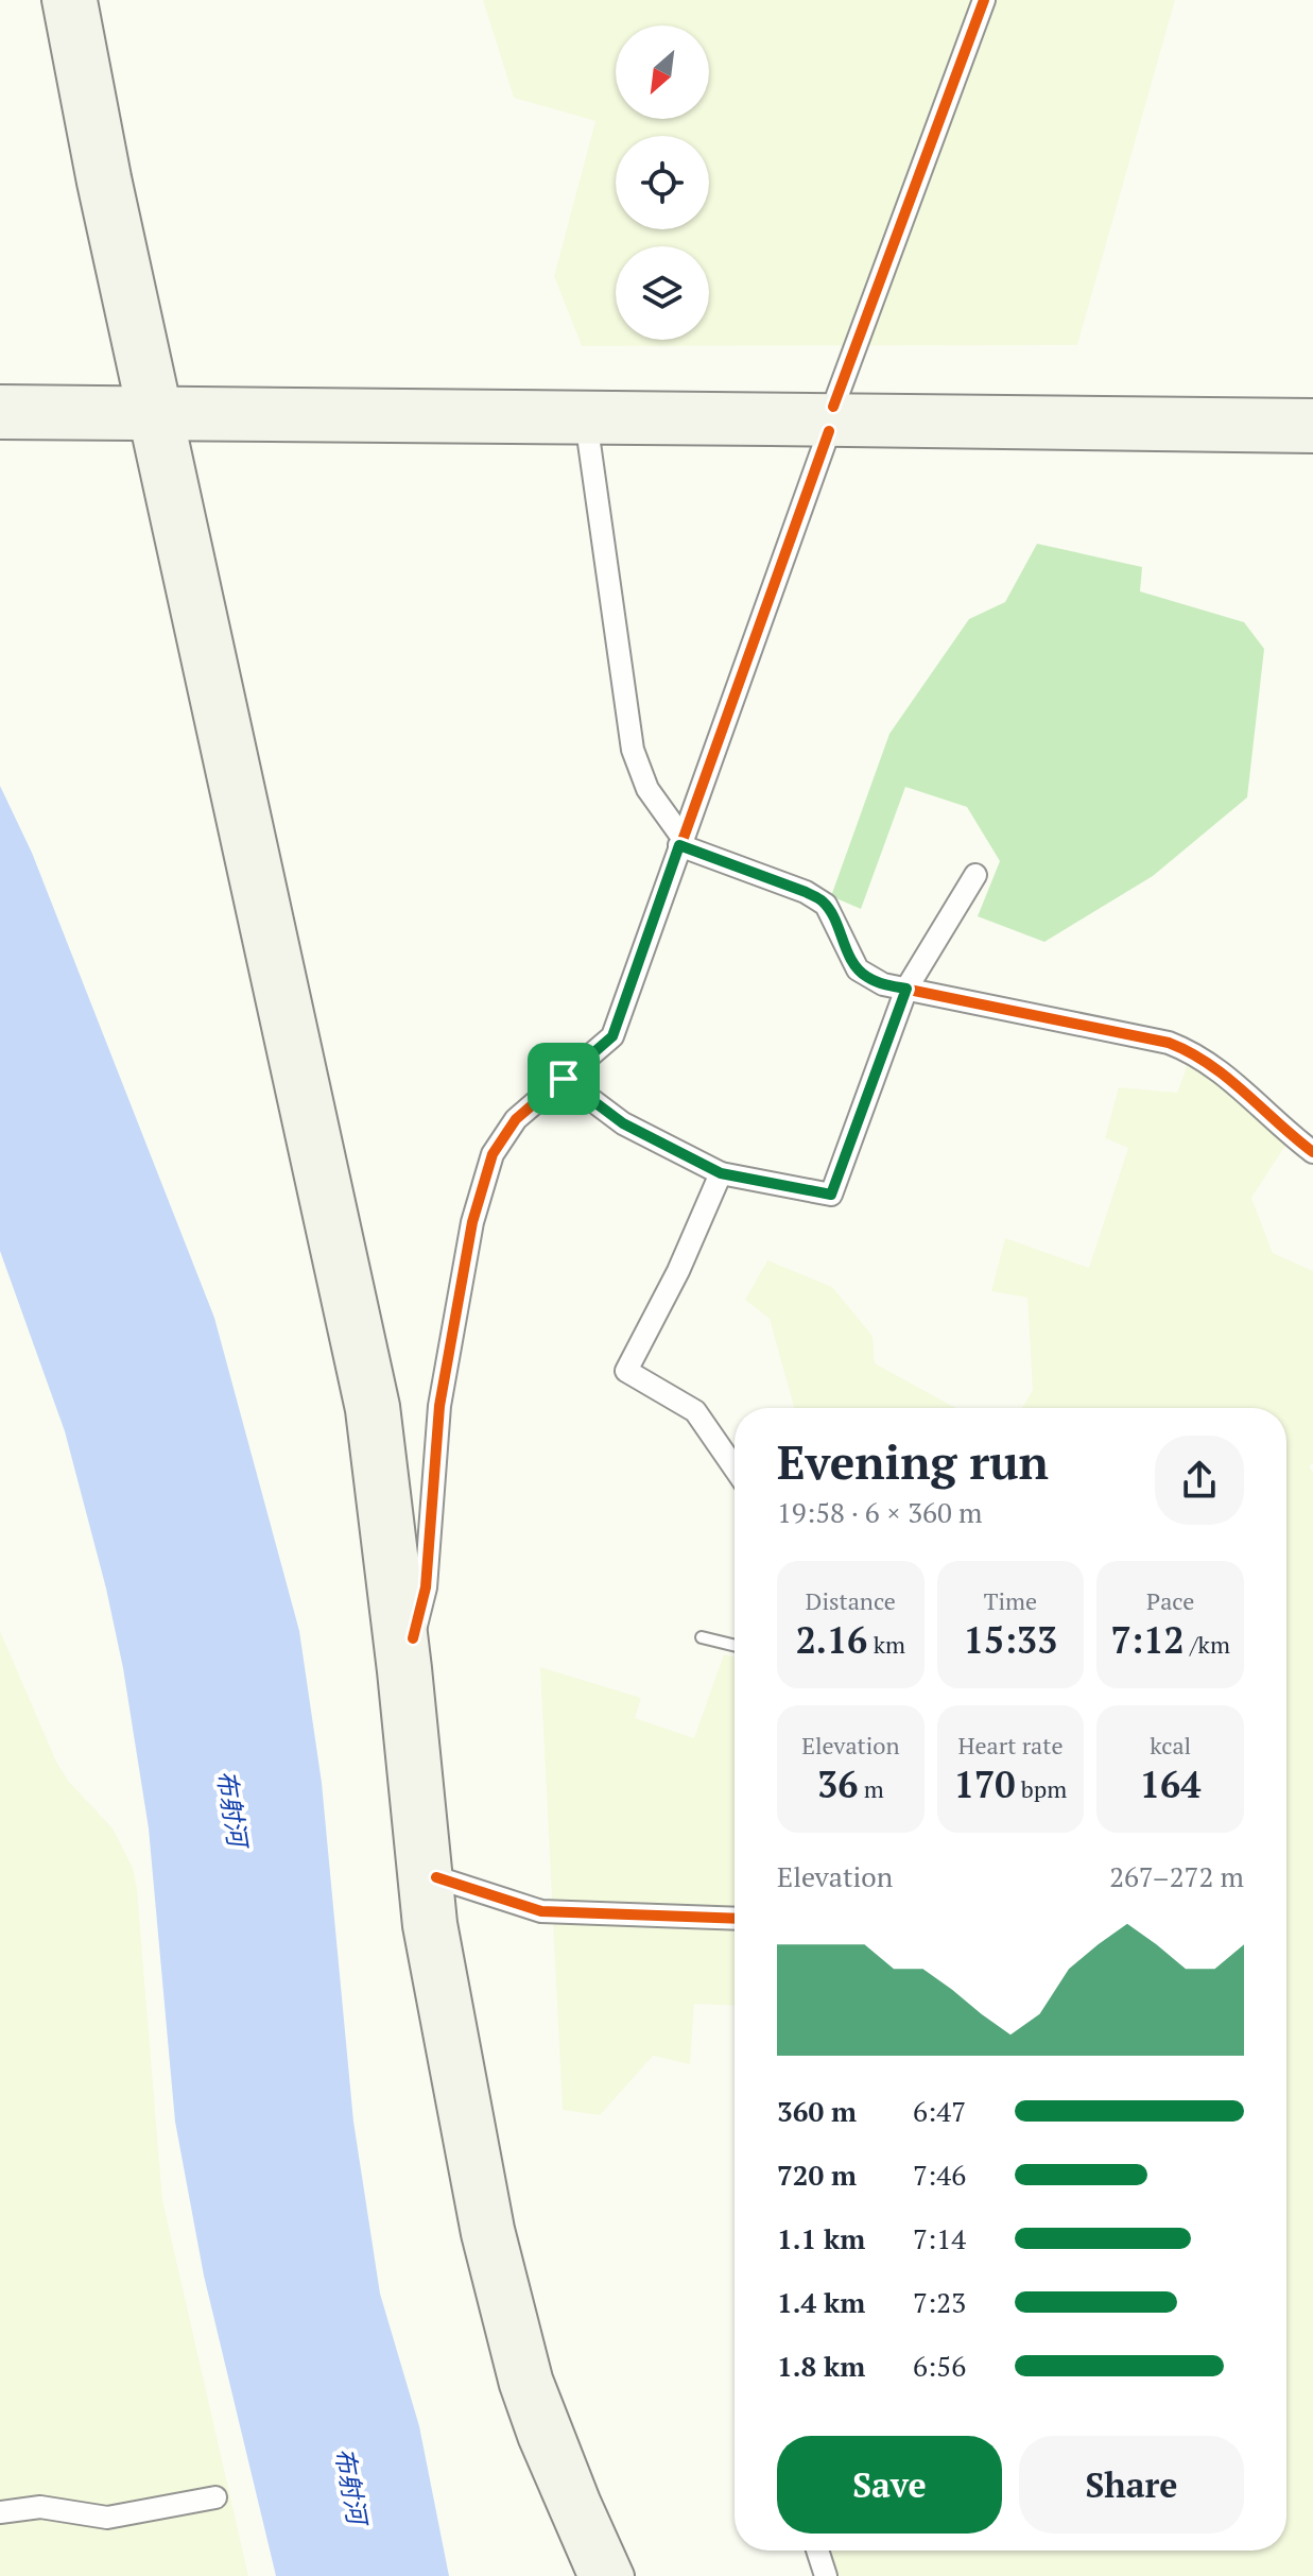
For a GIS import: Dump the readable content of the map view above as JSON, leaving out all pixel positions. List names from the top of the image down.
{
  "water": ["布射河"],
  "north": "bottom left",
  "page": {
    "heading": ["Evening run", "19:58 · 6 × 360 m"],
    "stats": [
      ["Distance", "2.16 km"],
      ["Time", "15:33"],
      ["Pace", "7:12 /km"],
      ["Elevation", "36 m"],
      ["Heart rate", "170 bpm"],
      ["kcal", "164"]
    ],
    "chart": ["Elevation", "267–272 m"],
    "list": [
      {
        "name": "360 m",
        "note": "6:47"
      },
      {
        "name": "720 m",
        "note": "7:46"
      },
      {
        "name": "1.1 km",
        "note": "7:14"
      },
      {
        "name": "1.4 km",
        "note": "7:23"
      },
      {
        "name": "1.8 km",
        "note": "6:56"
      }
    ],
    "buttons": ["Save", "Share"]
  }
}
